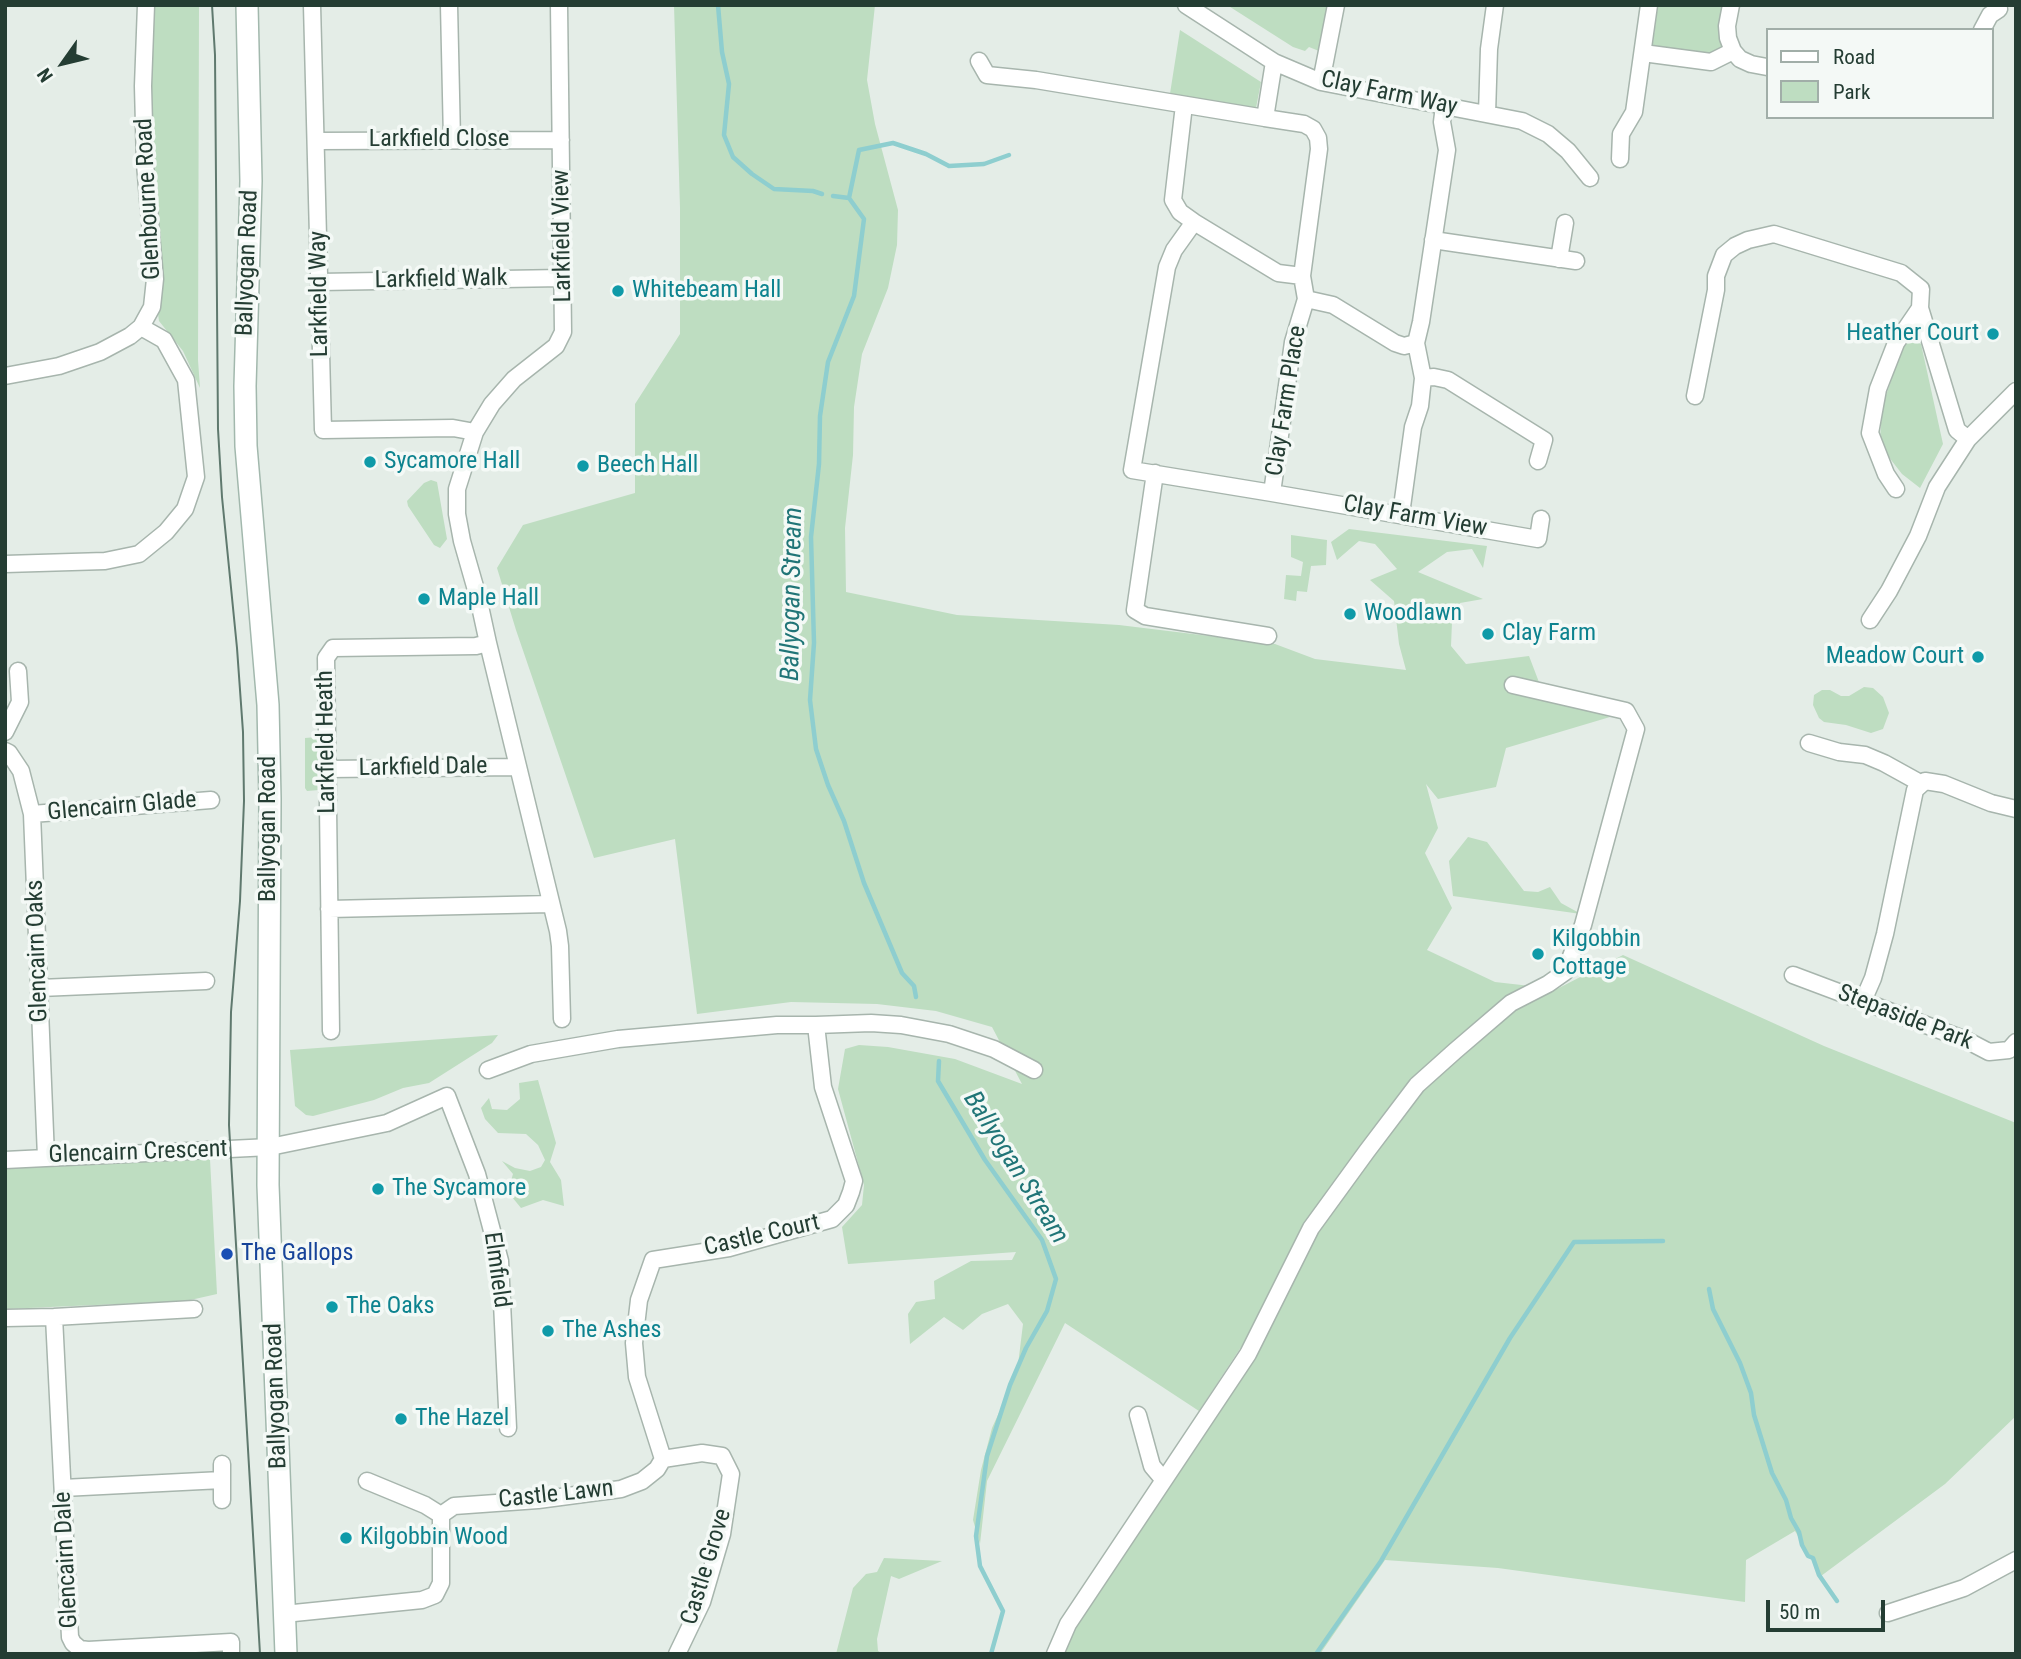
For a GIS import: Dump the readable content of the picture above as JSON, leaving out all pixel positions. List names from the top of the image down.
{
  "streets": {
    "street": [
      "Clay Farm Way",
      "Larkfield Close",
      "Glenbourne Road",
      "Larkfield View",
      "Ballyogan Road",
      "Larkfield Walk",
      "Larkfield Way",
      "Clay Farm Place",
      "Clay Farm View",
      "Larkfield Heath",
      "Larkfield Dale",
      "Glencairn Glade",
      "Glencairn Oaks",
      "Stepaside Park",
      "Glencairn Crescent",
      "Castle Court",
      "Elmfield",
      "Castle Lawn",
      "Glencairn Dale",
      "Castle Grove"
    ]
  },
  "crossings": [
    ["Larkfield Close", "Larkfield View"],
    ["Larkfield Close", "Larkfield Way"],
    ["Larkfield View", "Larkfield Walk"],
    ["Larkfield View", "Larkfield Way"],
    ["Ballyogan Road", "Glencairn Crescent"],
    ["Larkfield Walk", "Larkfield Way"],
    ["Clay Farm Place", "Clay Farm View"],
    ["Larkfield Heath", "Larkfield Dale"],
    ["Glencairn Glade", "Glencairn Oaks"],
    ["Glencairn Oaks", "Glencairn Crescent"],
    ["Castle Court", "Castle Lawn"],
    ["Castle Court", "Castle Grove"],
    ["Castle Lawn", "Castle Grove"]
  ],
  "water": ["Ballyogan Stream"],
  "places": [
    "Whitebeam Hall",
    "Heather Court",
    "Sycamore Hall",
    "Beech Hall",
    "Maple Hall",
    "Woodlawn",
    "Clay Farm",
    "Meadow Court",
    "Kilgobbin Cottage",
    "The Sycamore",
    "The Gallops",
    "The Oaks",
    "The Ashes",
    "The Hazel",
    "Kilgobbin Wood"
  ],
  "legend": ["Road", "Park"],
  "scale_bar": "50 m",
  "north": "bottom left"
}
